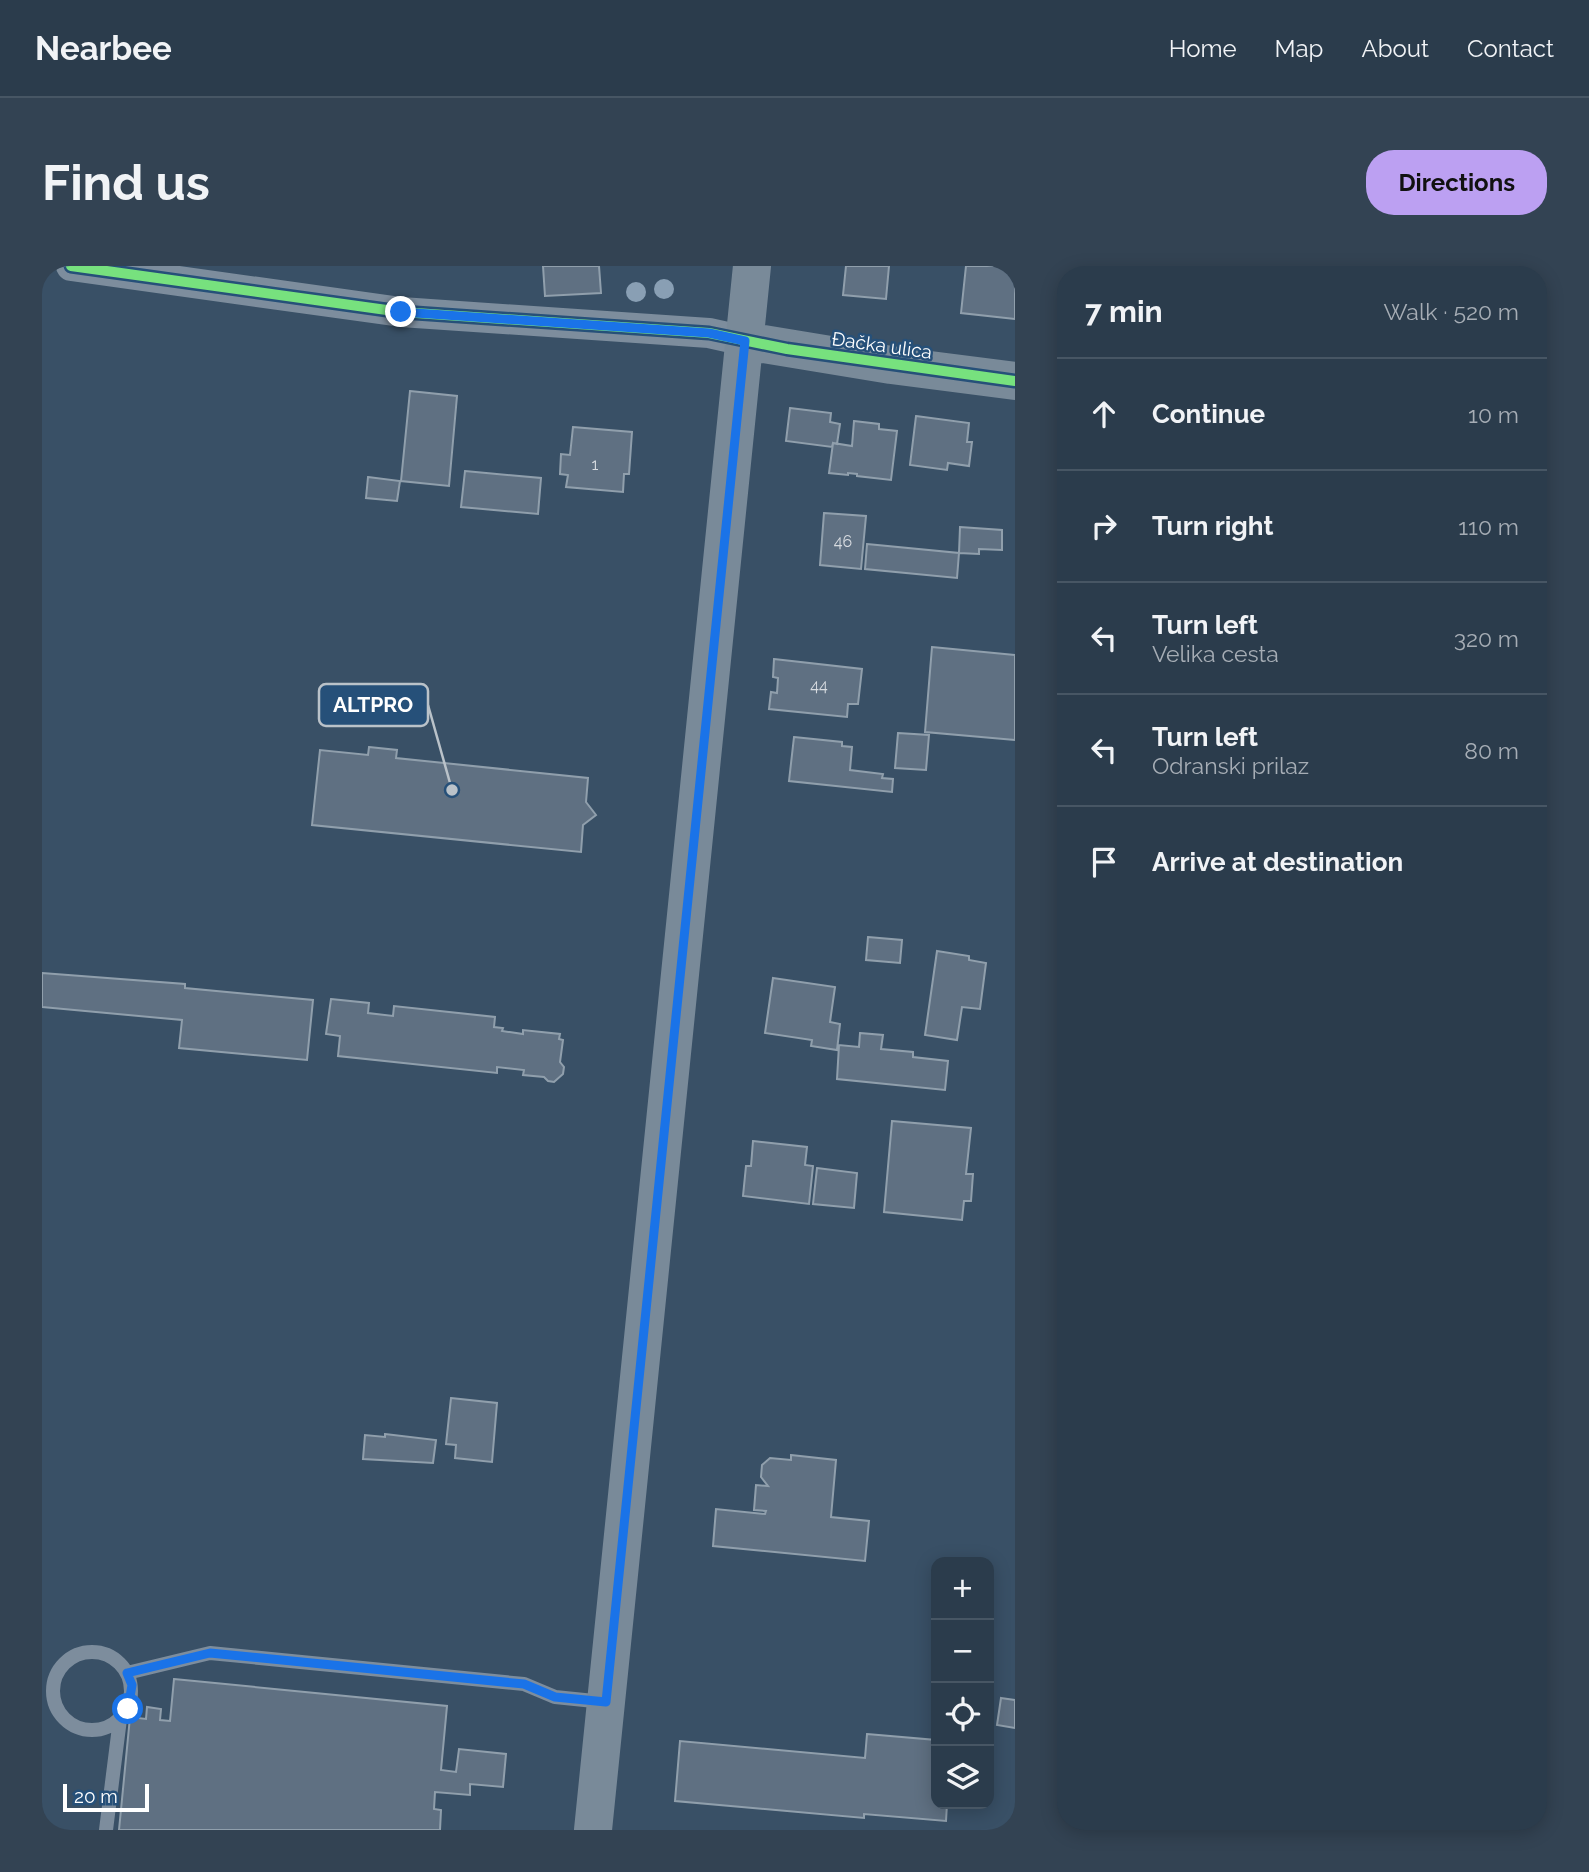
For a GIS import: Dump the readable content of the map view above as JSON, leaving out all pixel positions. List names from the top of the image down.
{
  "streets": {
    "main road": ["Đačka ulica"]
  },
  "places": ["ALTPRO"],
  "house_numbers": ["1", "46", "44"],
  "scale_bar": "20 m",
  "page": {
    "header": "Nearbee",
    "nav": [
      "Home",
      "Map",
      "About",
      "Contact"
    ],
    "buttons": "Directions",
    "title": "Find us",
    "heading": ["7 min", "Walk · 520 m"],
    "list": [
      ["Continue", "10 m"],
      ["Turn right", "110 m"],
      ["Turn left", "Velika cesta", "320 m"],
      ["Turn left", "Odranski prilaz", "80 m"],
      "Arrive at destination"
    ],
    "map_buttons": ["+", "−"],
    "scale": "20 m"
  }
}
